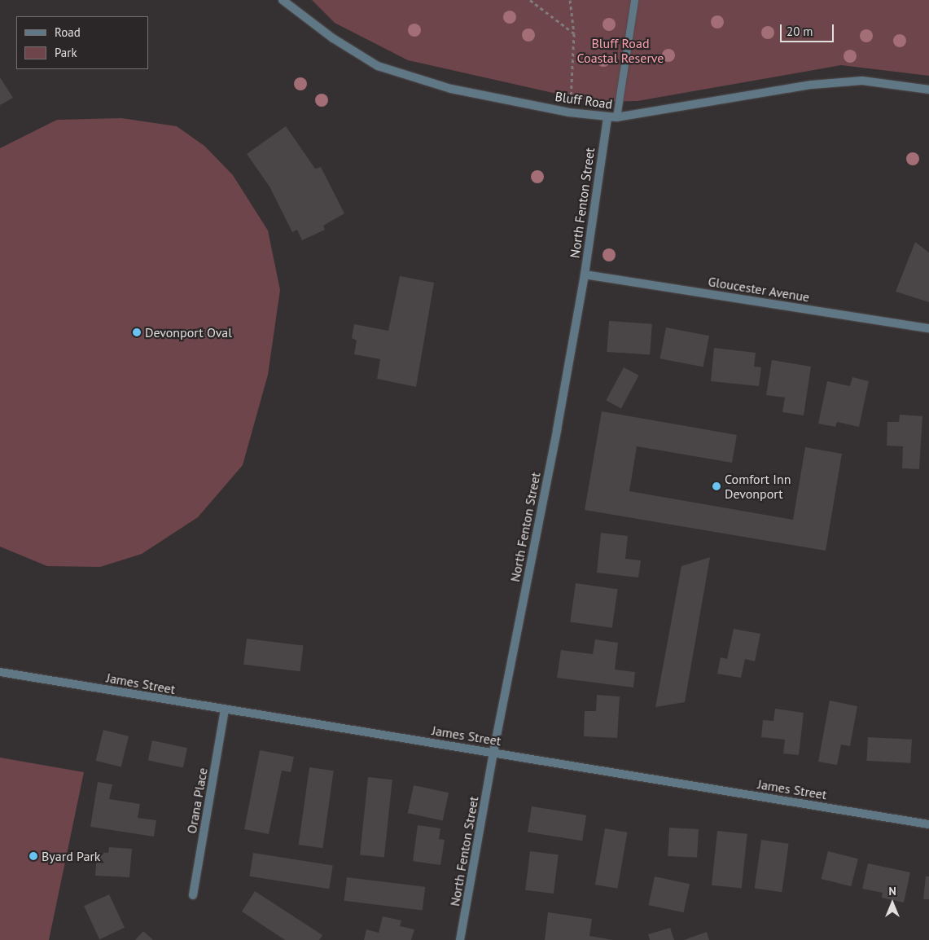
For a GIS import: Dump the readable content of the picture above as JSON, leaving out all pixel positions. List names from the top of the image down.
{
  "streets": {
    "street": [
      "Bluff Road",
      "North Fenton Street",
      "Gloucester Avenue",
      "James Street",
      "Orana Place"
    ]
  },
  "crossings": [
    ["Bluff Road", "North Fenton Street"],
    ["North Fenton Street", "Gloucester Avenue"],
    ["North Fenton Street", "James Street"],
    ["James Street", "Orana Place"]
  ],
  "parks": ["Bluff Road Coastal Reserve"],
  "places": ["Devonport Oval", "Comfort Inn Devonport", "Byard Park"],
  "legend": ["Road", "Park"],
  "scale_bar": "20 m",
  "north": "top"
}
